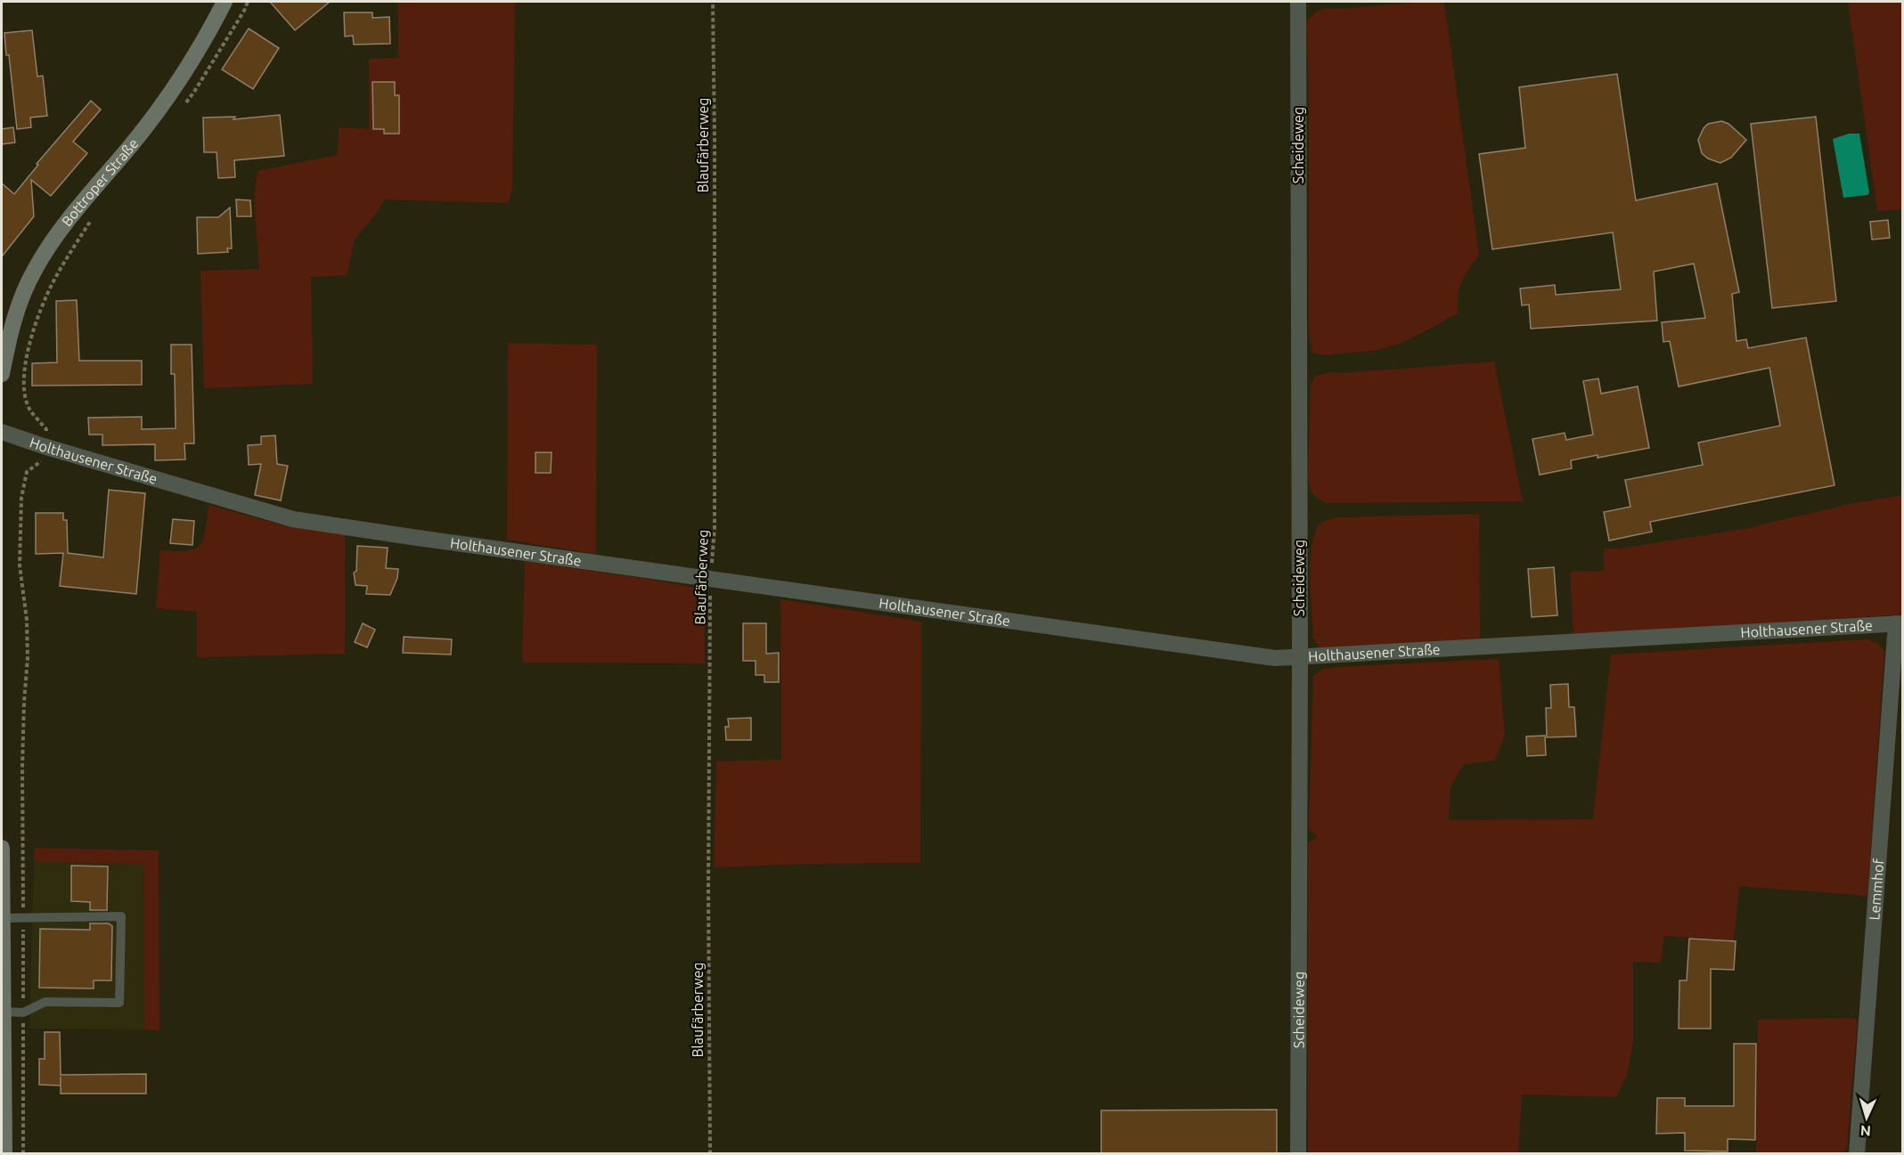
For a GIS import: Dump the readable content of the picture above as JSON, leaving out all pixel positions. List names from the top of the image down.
{
  "streets": {
    "main road": ["Bottroper Straße"],
    "street": ["Scheideweg", "Holthausener Straße", "Lemmhof"],
    "path": ["Blaufärberweg"]
  },
  "crossings": [
    ["Blaufärberweg", "Holthausener Straße"],
    ["Scheideweg", "Holthausener Straße"],
    ["Holthausener Straße", "Lemmhof"]
  ],
  "north": "bottom"
}
